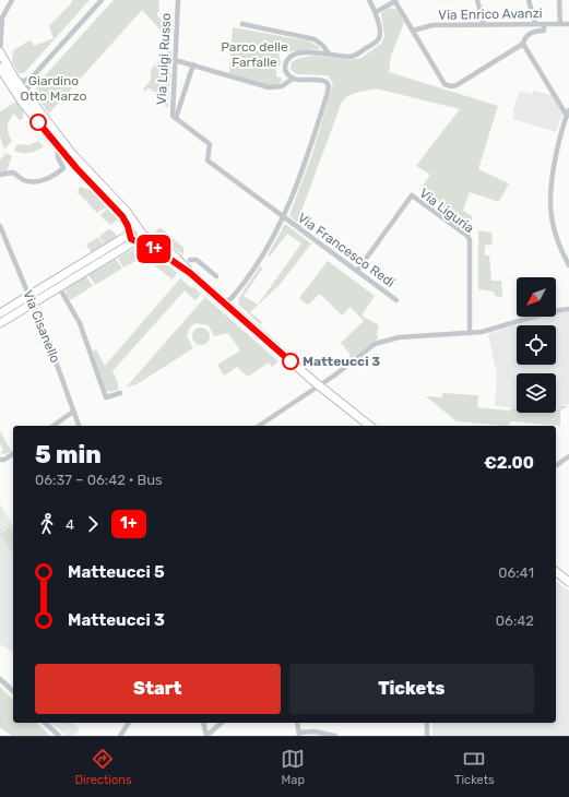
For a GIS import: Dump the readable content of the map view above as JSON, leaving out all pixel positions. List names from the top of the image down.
{
  "streets": {
    "street": [
      "Via Enrico Avanzi",
      "Via Luigi Russo",
      "Via Liguria",
      "Via Francesco Redi",
      "Via Cisanello"
    ]
  },
  "crossings": [
    ["Via Luigi Russo", "Via Francesco Redi"],
    ["Via Liguria", "Via Francesco Redi"]
  ],
  "parks": ["Parco delle Farfalle", "Giardino Otto Marzo"],
  "places": ["Matteucci 3"],
  "lines": ["bus line 1+"],
  "north": "bottom left",
  "page": {
    "on_map": "1+",
    "heading": ["5 min", "06:37 – 06:42 · Bus", "€2.00"],
    "legs": ["4", "1+"],
    "list": [
      {
        "name": "Matteucci 5",
        "value": "06:41"
      },
      {
        "name": "Matteucci 3",
        "value": "06:42"
      }
    ],
    "buttons": ["Start", "Tickets"],
    "tabs": ["Directions", "Map", "Tickets"]
  }
}
